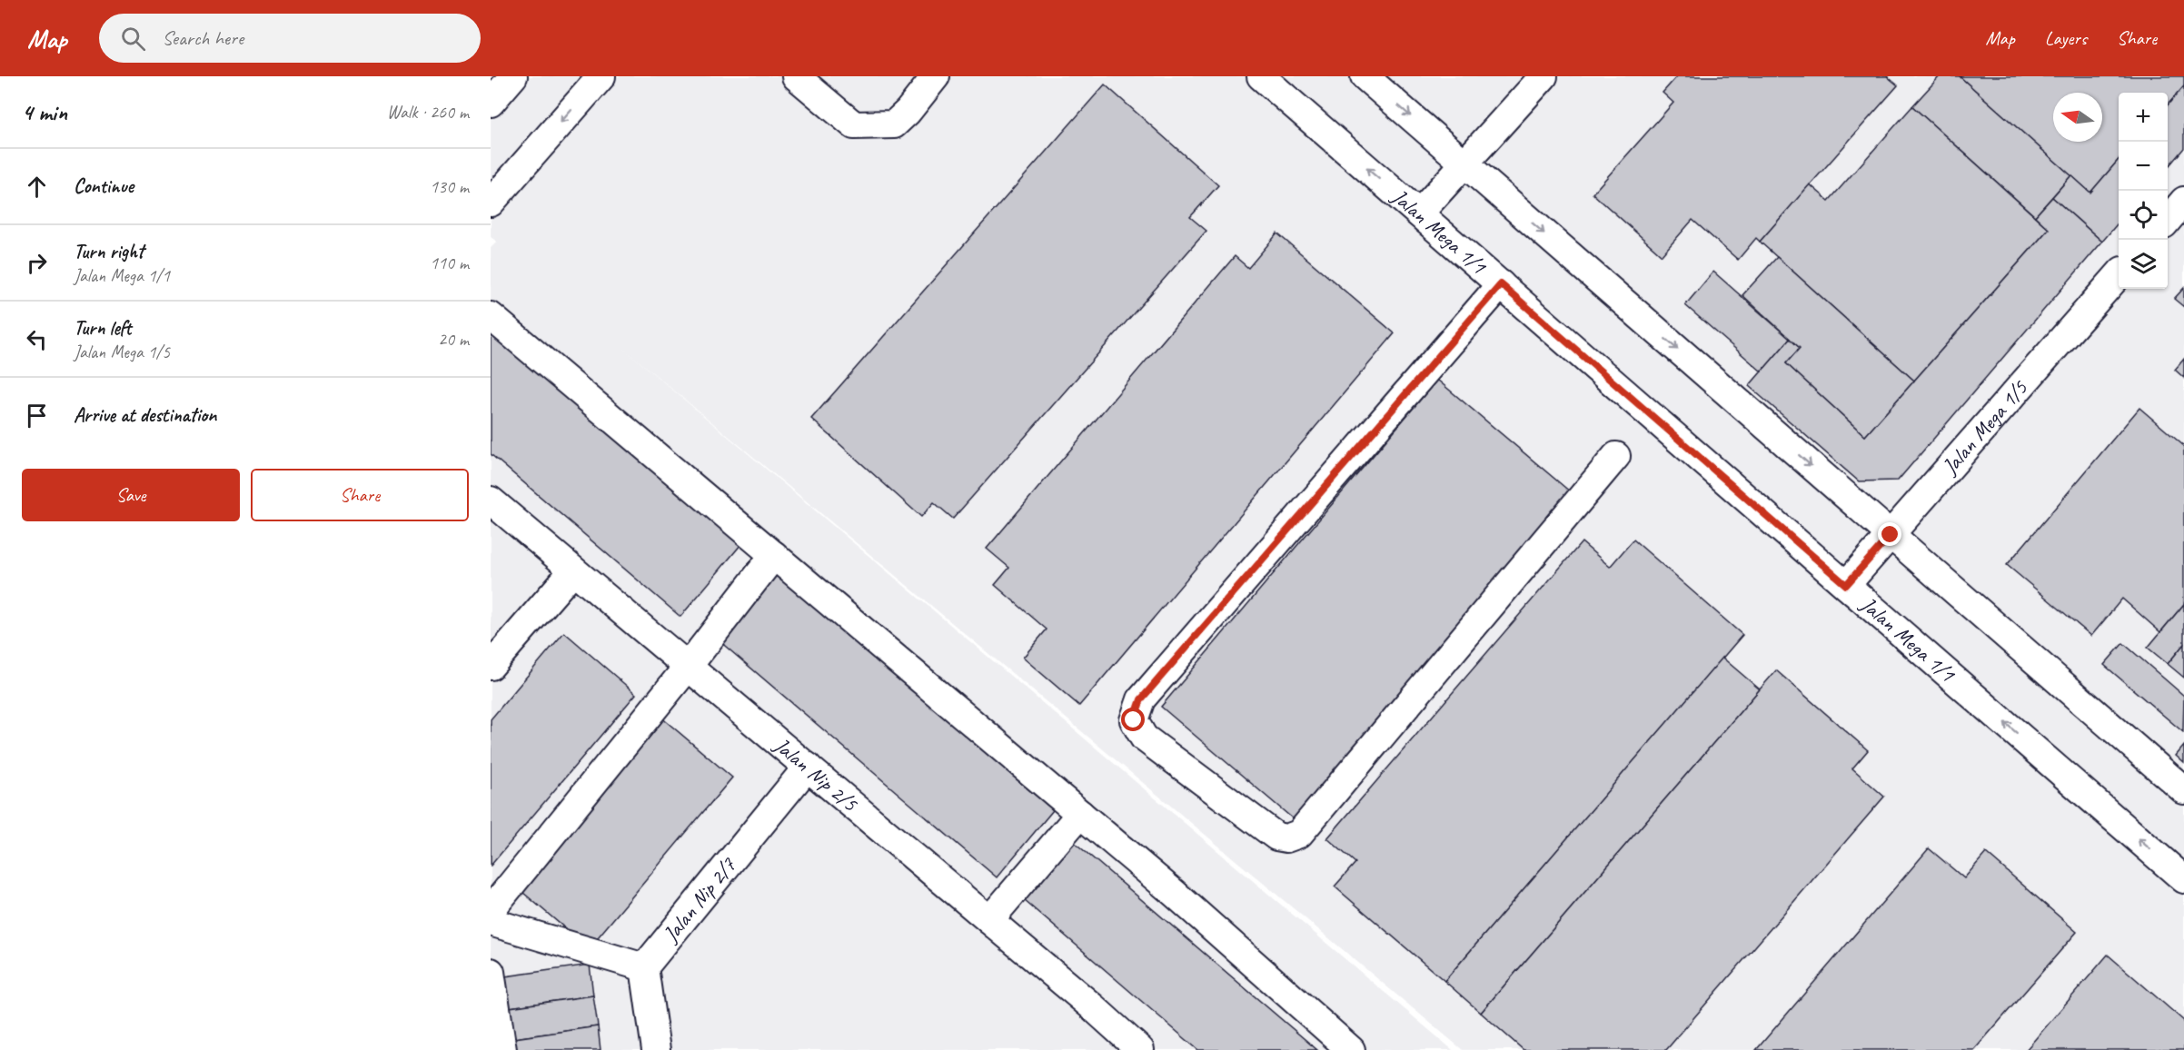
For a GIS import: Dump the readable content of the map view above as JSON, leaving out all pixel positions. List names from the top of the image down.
{
  "streets": {
    "street": [
      "Jalan Mega 1/1",
      "Jalan Mega 1/5",
      "Jalan Nip 2/5",
      "Jalan Nip 2/7"
    ]
  },
  "crossings": [
    ["Jalan Mega 1/1", "Jalan Mega 1/5"],
    ["Jalan Nip 2/5", "Jalan Nip 2/7"]
  ],
  "north": "left",
  "page": {
    "header": "Map",
    "search": "Search here",
    "nav": ["Map", "Layers", "Share"],
    "heading": ["4 min", "Walk · 260 m"],
    "map_buttons": ["+", "−"],
    "list": [
      ["Continue", "130 m"],
      ["Turn right", "Jalan Mega 1/1", "110 m"],
      ["Turn left", "Jalan Mega 1/5", "20 m"],
      "Arrive at destination"
    ],
    "buttons": ["Save", "Share"]
  }
}
